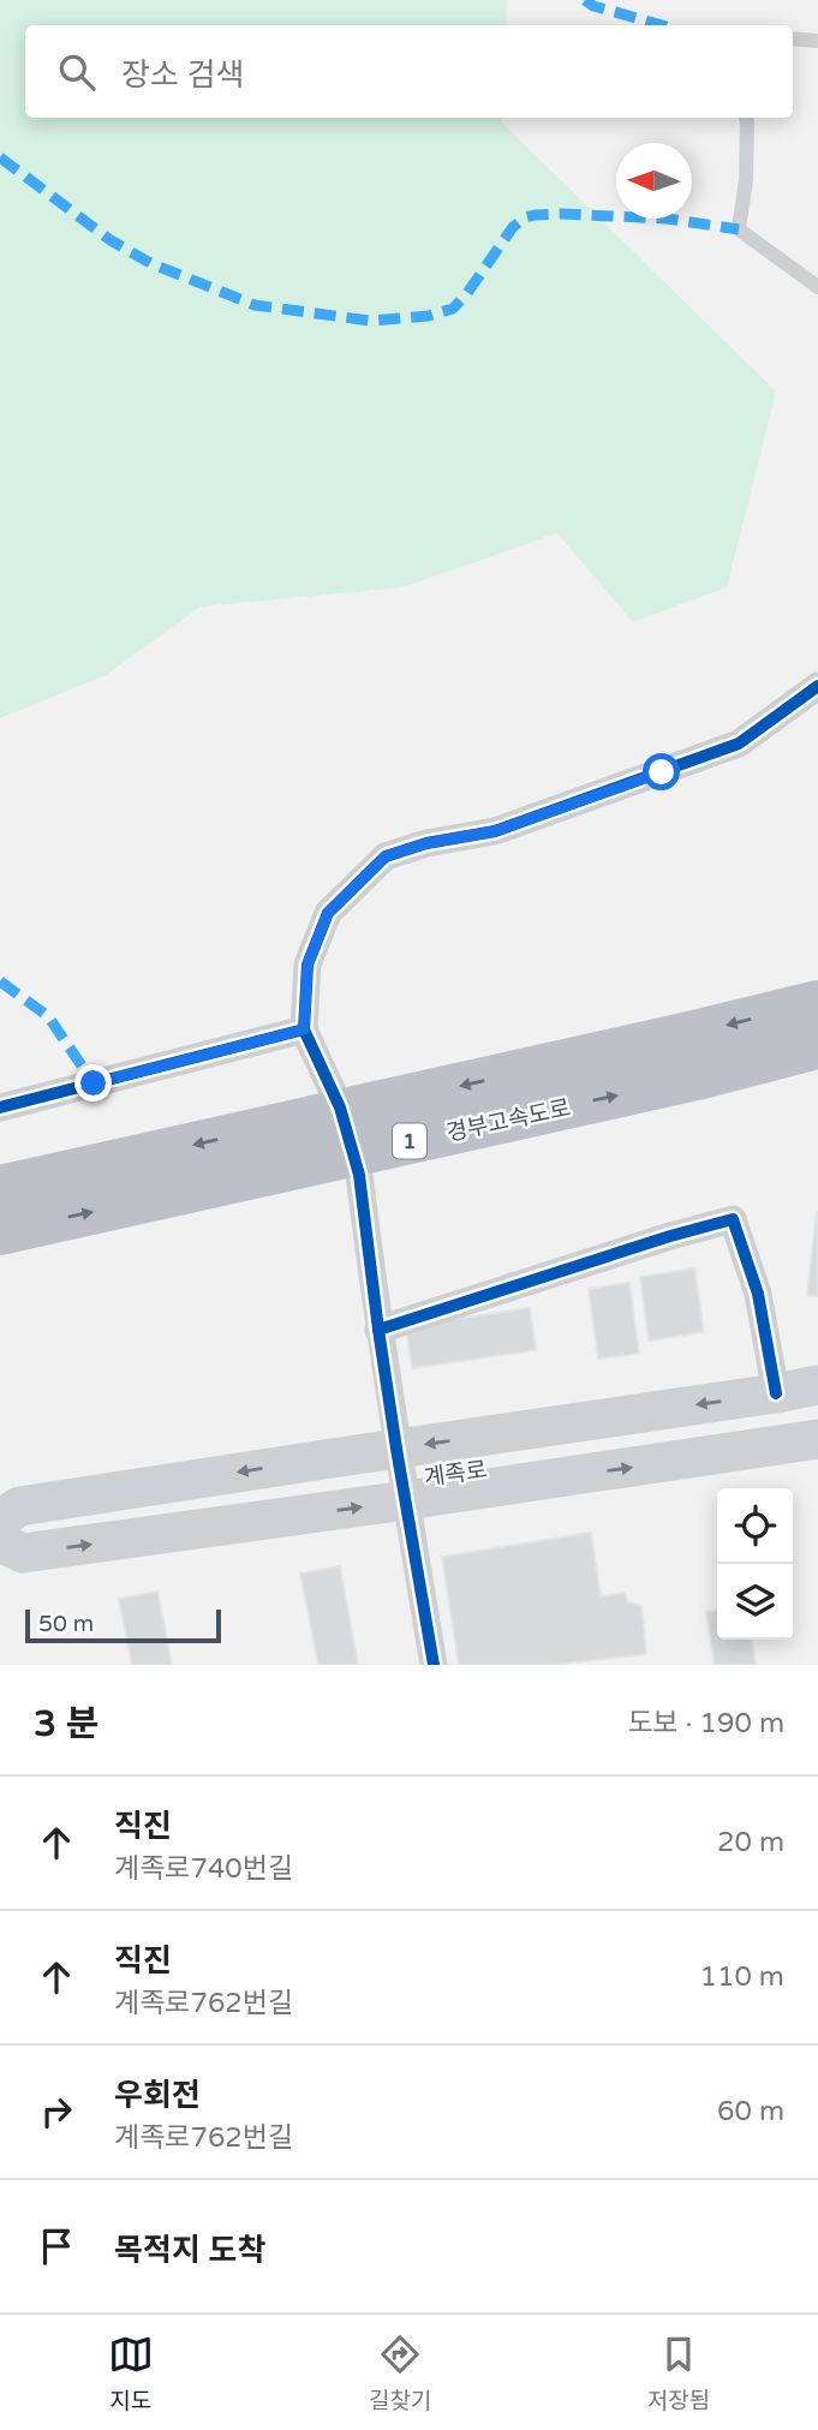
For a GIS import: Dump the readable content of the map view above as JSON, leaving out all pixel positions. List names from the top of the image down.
{
  "streets": {
    "highway": ["경부고속도로", "1"],
    "main road": ["계족로"]
  },
  "scale_bar": "50 m",
  "north": "left",
  "page": {
    "search": "장소 검색",
    "scale": "50 m",
    "heading": ["3 분", "도보 · 190 m"],
    "list": [
      ["직진", "계족로740번길", "20 m"],
      ["직진", "계족로762번길", "110 m"],
      ["우회전", "계족로762번길", "60 m"],
      "목적지 도착"
    ],
    "nav": ["지도", "길찾기", "저장됨"]
  }
}
